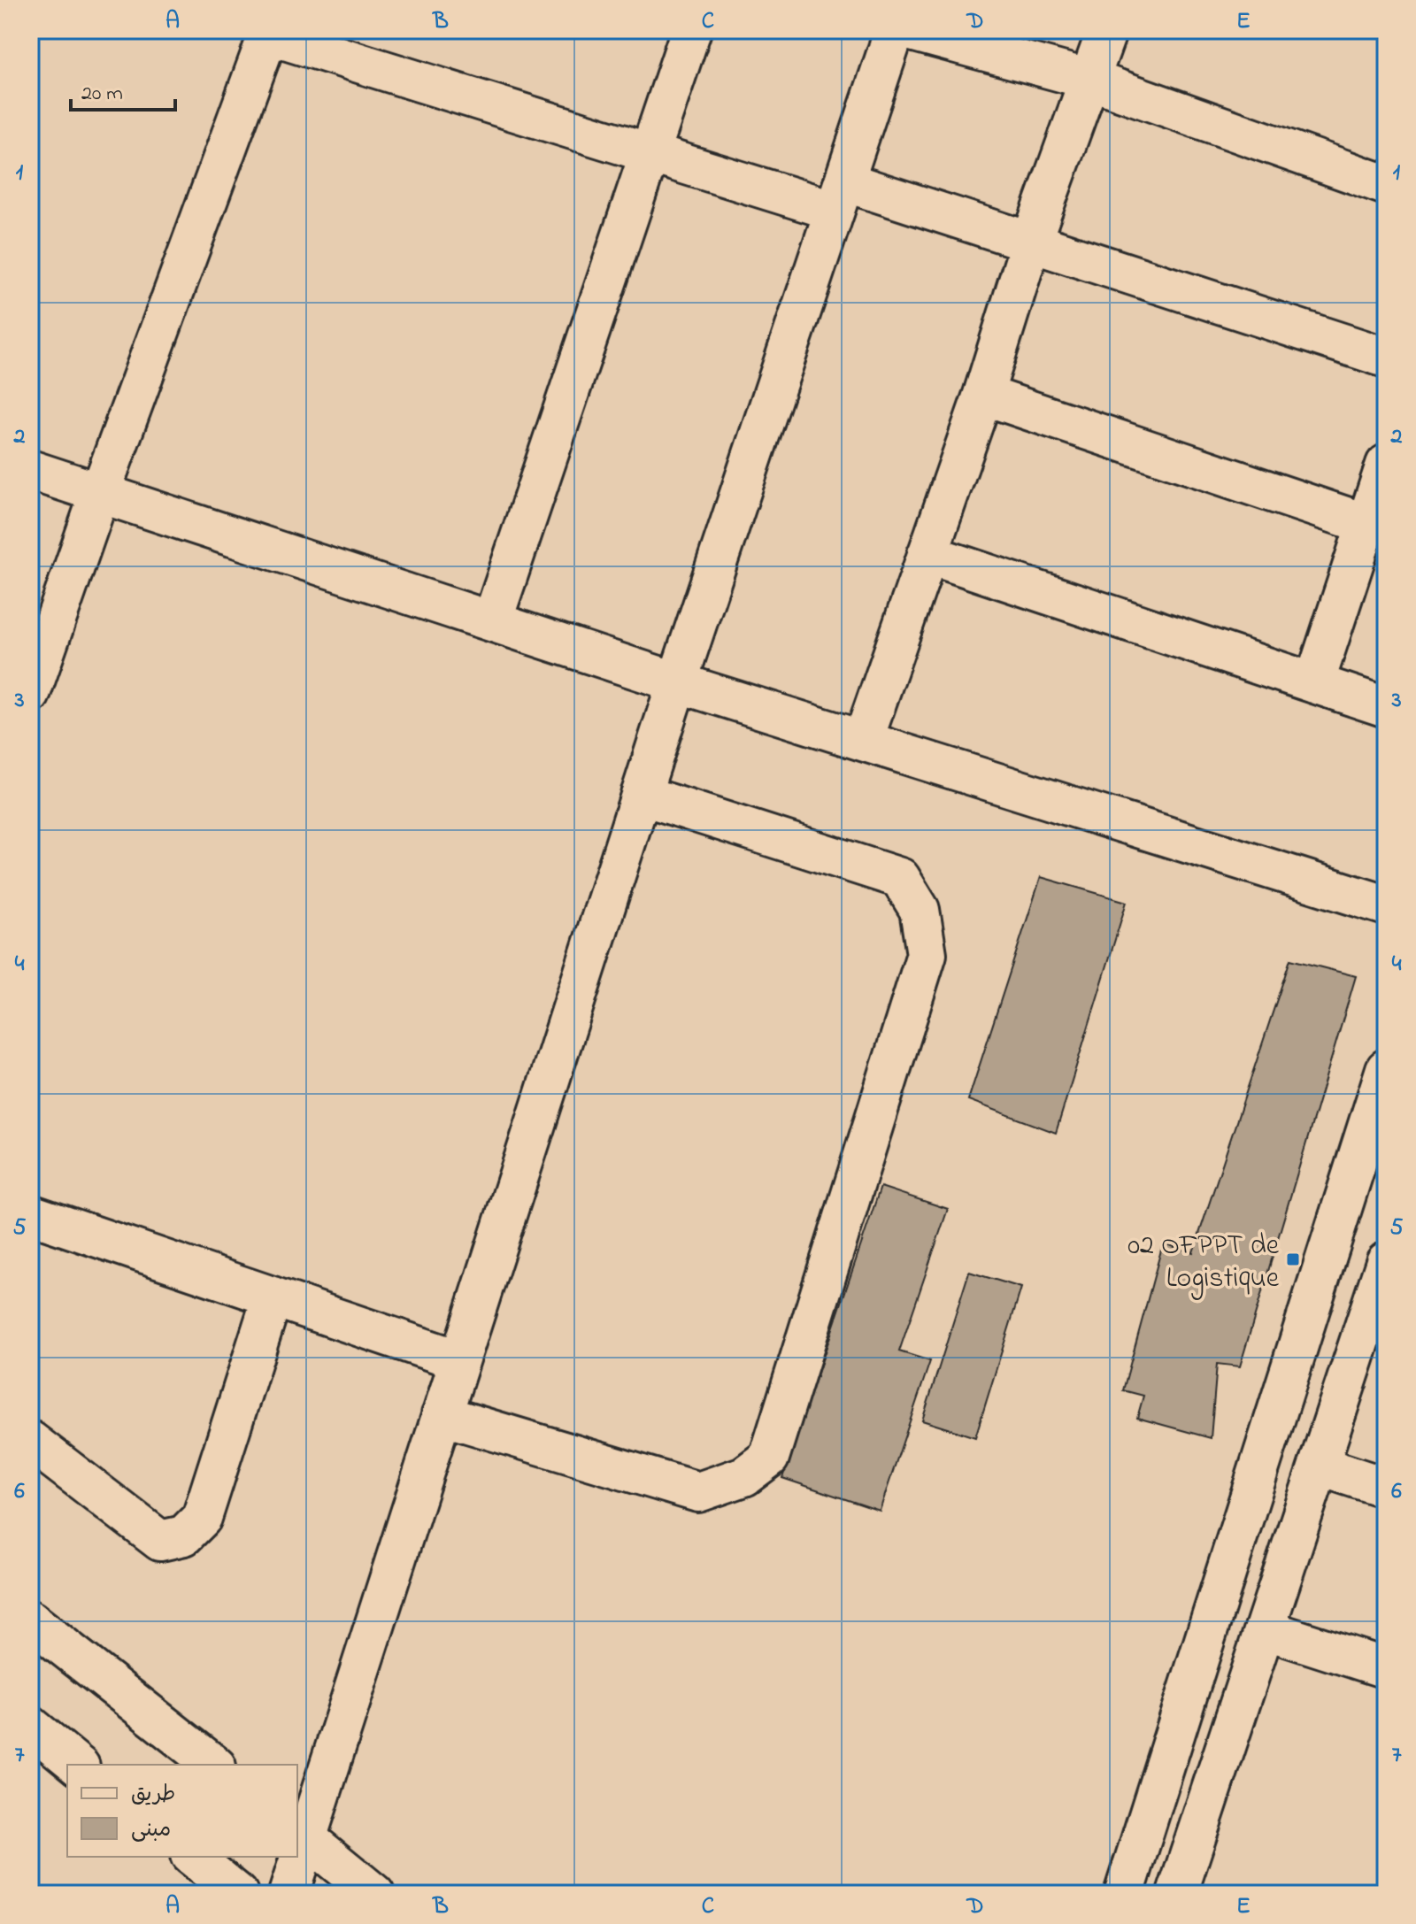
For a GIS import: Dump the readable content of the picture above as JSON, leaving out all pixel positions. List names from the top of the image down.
{
  "places": {
    "transit": ["02 OFPPT de Logistique"]
  },
  "legend": ["طريق", "مبنى"],
  "scale_bar": "20 m",
  "grid": {
    "columns": [
      "A",
      "B",
      "C",
      "D",
      "E"
    ],
    "rows": [
      "1",
      "2",
      "3",
      "4",
      "5",
      "6",
      "7"
    ]
  }
}
